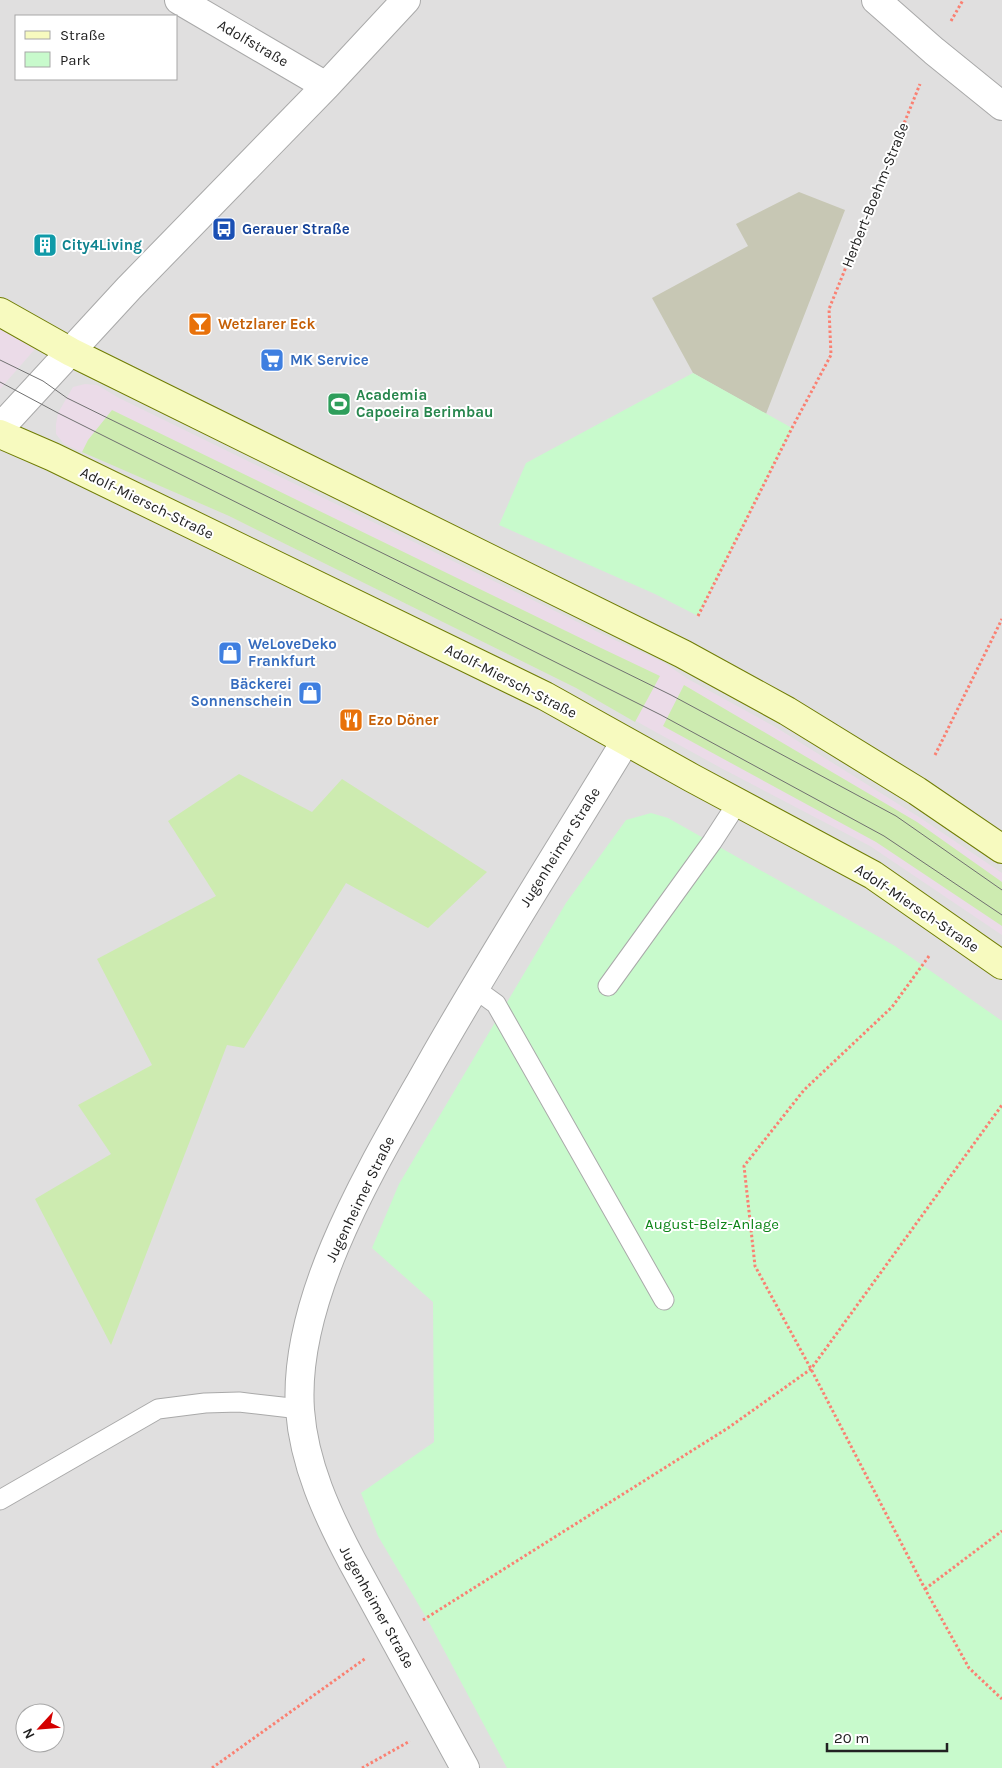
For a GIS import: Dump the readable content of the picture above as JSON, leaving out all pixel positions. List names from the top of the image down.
{
  "streets": {
    "main road": ["Adolf-Miersch-Straße"],
    "street": ["Adolfstraße", "Jugenheimer Straße"],
    "path": ["Herbert-Boehm-Straße"]
  },
  "crossings": [
    ["Adolf-Miersch-Straße", "Jugenheimer Straße"]
  ],
  "parks": ["August-Belz-Anlage"],
  "places": {
    "bus stop": ["Gerauer Straße"],
    "building": ["City4Living"],
    "bar": ["Wetzlarer Eck"],
    "supermarket": ["MK Service"],
    "sports": ["Academia Capoeira Berimbau"],
    "shop": ["WeLoveDeko Frankfurt", "Bäckerei Sonnenschein"],
    "restaurant": ["Ezo Döner"]
  },
  "legend": ["Straße", "Park"],
  "scale_bar": "20 m",
  "north": "bottom left"
}
